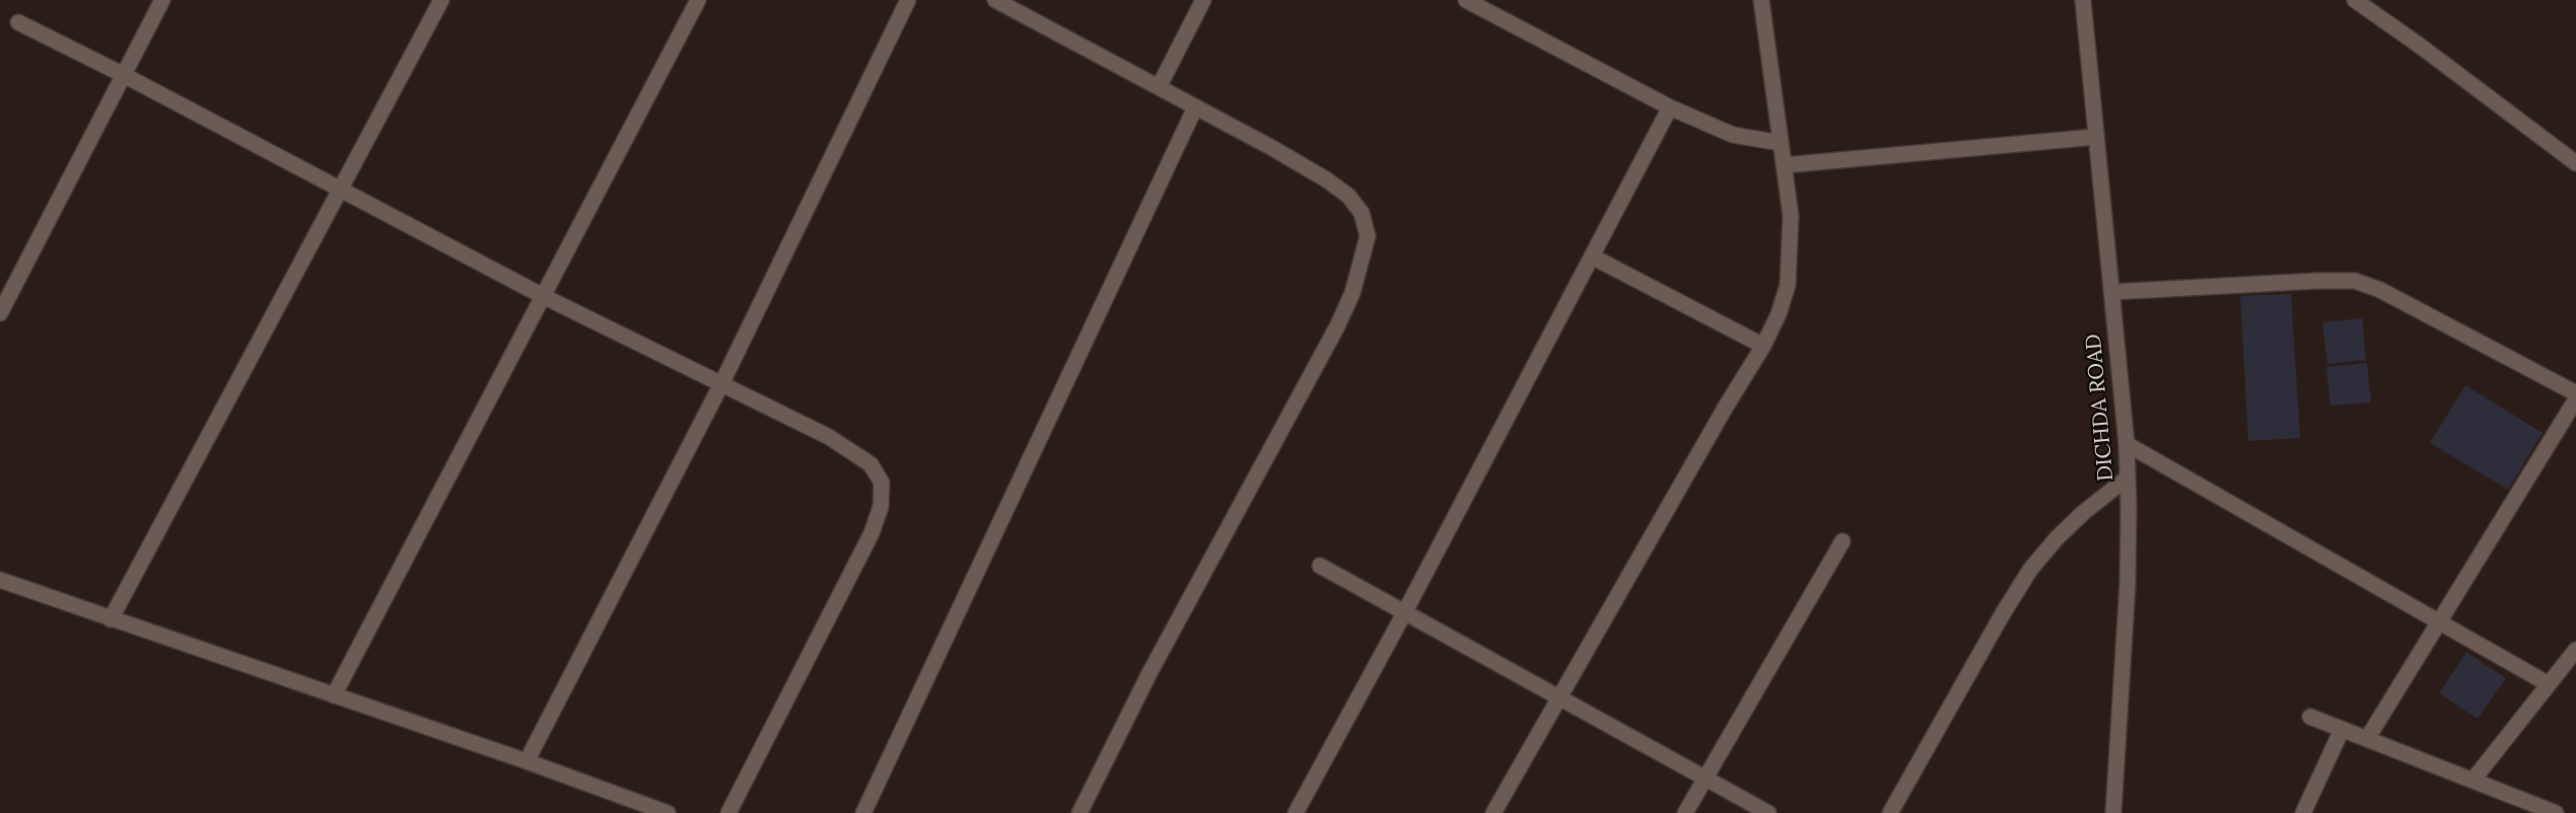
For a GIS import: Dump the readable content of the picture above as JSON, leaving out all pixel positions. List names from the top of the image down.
{
  "streets": {
    "street": ["DICHDA ROAD"]
  }
}
